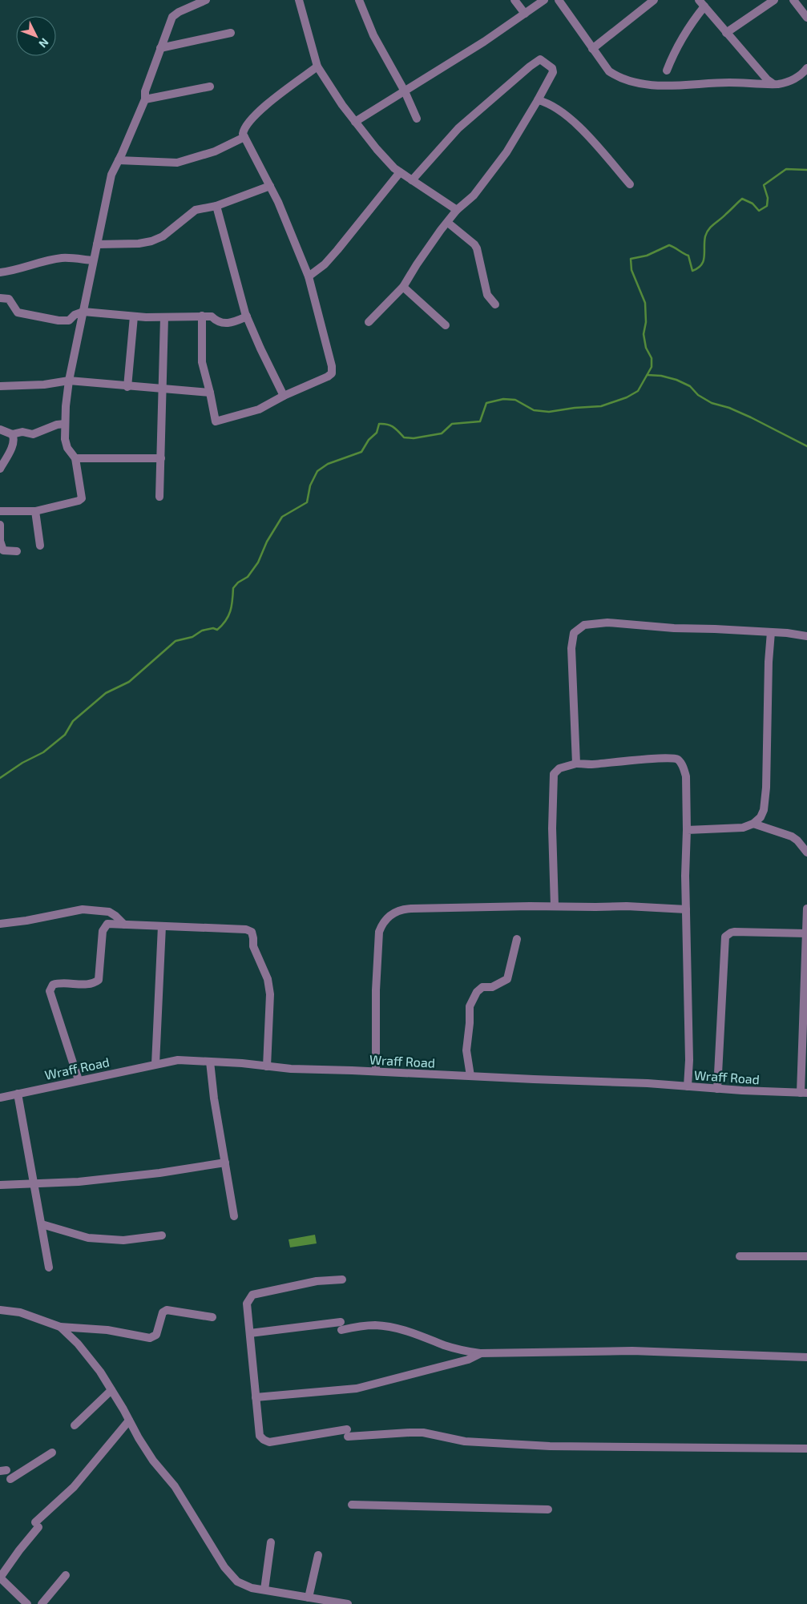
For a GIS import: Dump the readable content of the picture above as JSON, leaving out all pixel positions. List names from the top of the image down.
{
  "streets": {
    "street": ["Wraff Road"]
  },
  "north": "bottom right"
}
